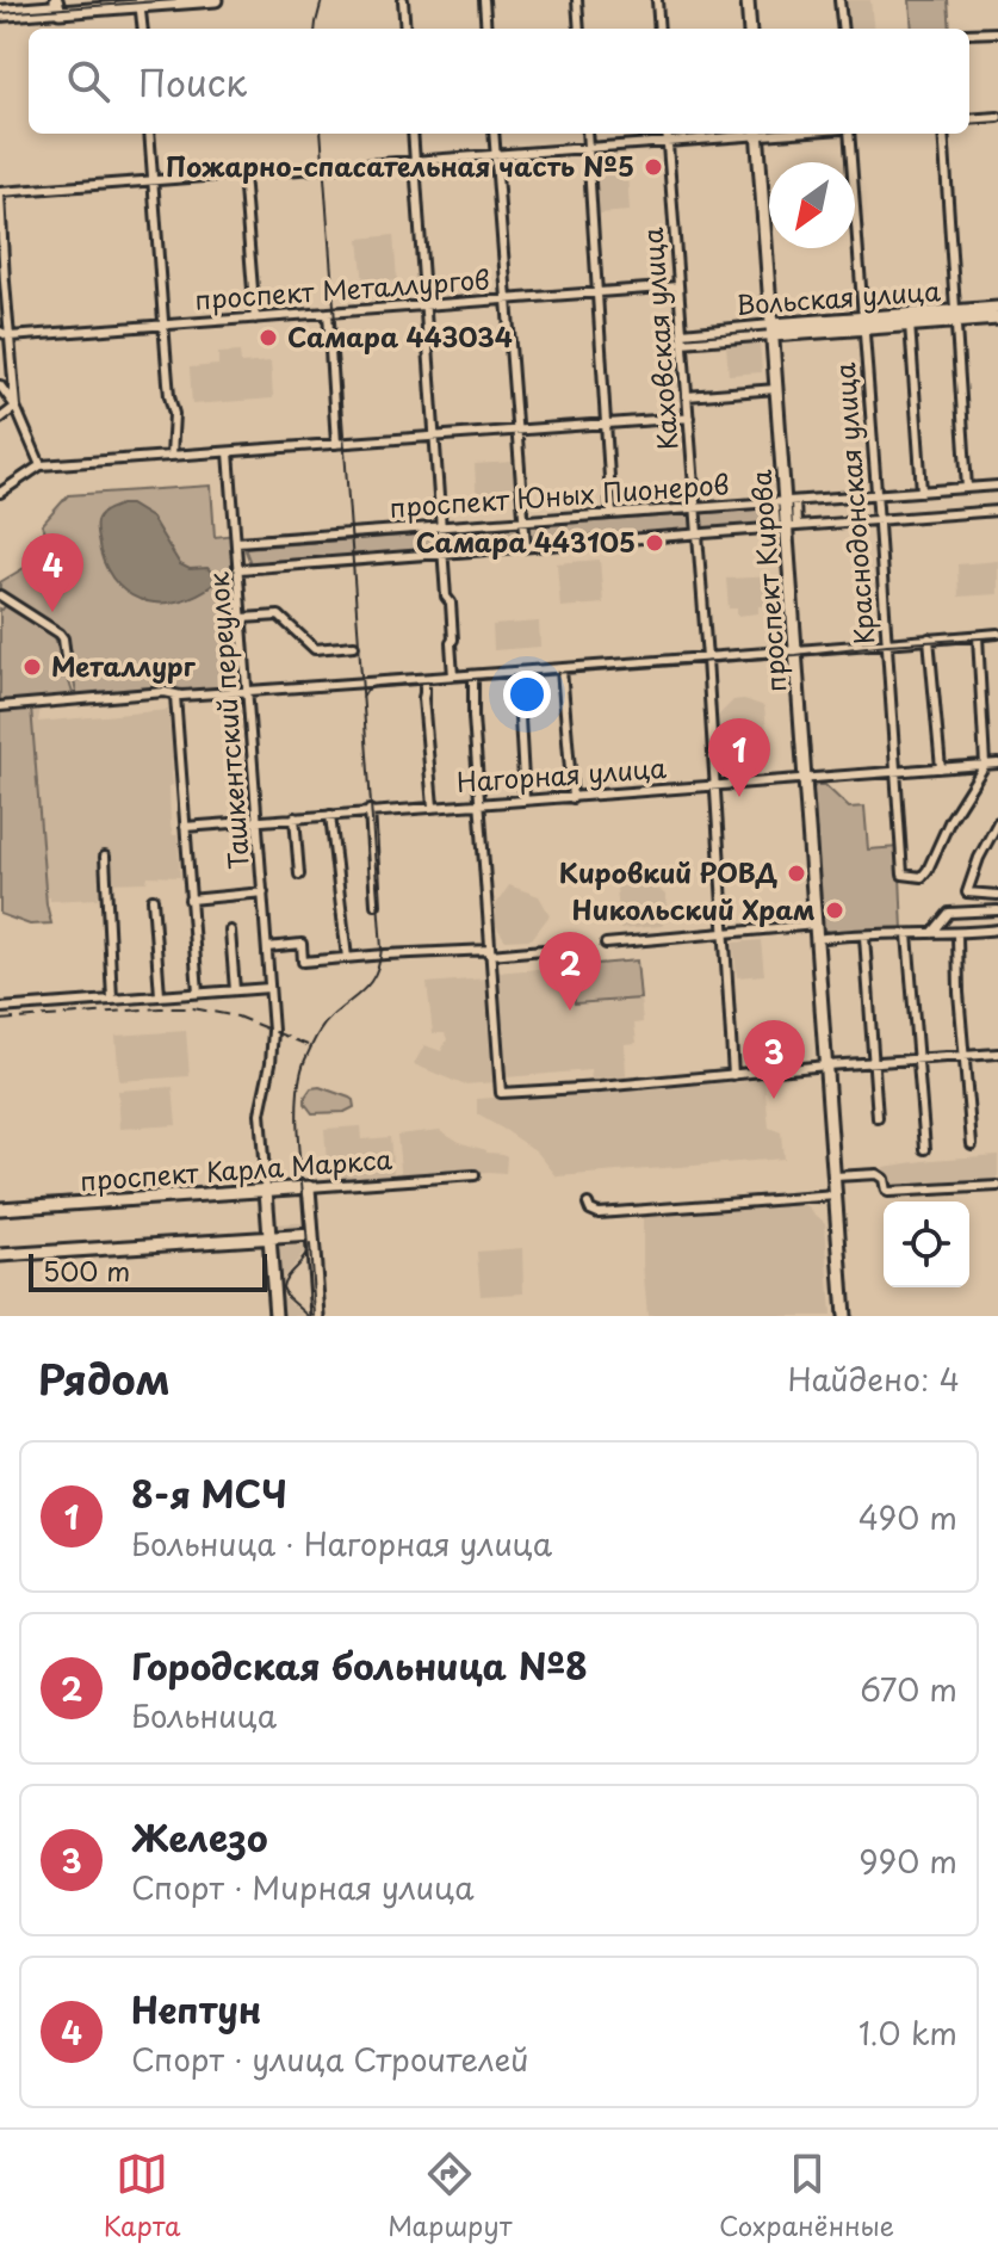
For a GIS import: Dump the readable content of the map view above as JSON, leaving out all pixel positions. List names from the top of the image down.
{
  "streets": {
    "main road": ["Вольская улица", "проспект Кирова", "проспект Карла Маркса"],
    "street": [
      "проспект Металлургов",
      "Каховская улица",
      "проспект Юных Пионеров",
      "Краснодонская улица",
      "Ташкентский переулок",
      "Нагорная улица"
    ]
  },
  "crossings": [
    ["проспект Металлургов", "Каховская улица"],
    ["Вольская улица", "Каховская улица"],
    ["Вольская улица", "Краснодонская улица"],
    ["Вольская улица", "проспект Кирова"],
    ["Каховская улица", "проспект Юных Пионеров"],
    ["Каховская улица", "Нагорная улица"],
    ["проспект Юных Пионеров", "Краснодонская улица"],
    ["проспект Юных Пионеров", "проспект Кирова"],
    ["проспект Юных Пионеров", "Ташкентский переулок"],
    ["Краснодонская улица", "Нагорная улица"],
    ["проспект Кирова", "Нагорная улица"],
    ["Ташкентский переулок", "Нагорная улица"],
    ["Ташкентский переулок", "проспект Карла Маркса"]
  ],
  "places": [
    "Пожарно-спасательная часть №5",
    "Самара 443034",
    "Самара 443105",
    "Металлург",
    "Кировкий РОВД",
    "Никольский Храм"
  ],
  "scale_bar": "500 m",
  "north": "bottom left",
  "page": {
    "search": "Поиск",
    "pins": [
      "4",
      "1",
      "2",
      "3"
    ],
    "scale": "500 m",
    "heading": ["Рядом", "Найдено: 4"],
    "list": [
      {
        "mark": "1",
        "name": "8-я МСЧ",
        "note": "Больница · Нагорная улица",
        "value": "490 m"
      },
      {
        "mark": "2",
        "name": "Городская больница №8",
        "note": "Больница",
        "value": "670 m"
      },
      {
        "mark": "3",
        "name": "Железо",
        "note": "Спорт · Мирная улица",
        "value": "990 m"
      },
      {
        "mark": "4",
        "name": "Нептун",
        "note": "Спорт · улица Строителей",
        "value": "1.0 km"
      }
    ],
    "nav": ["Карта", "Маршрут", "Сохранённые"]
  }
}
